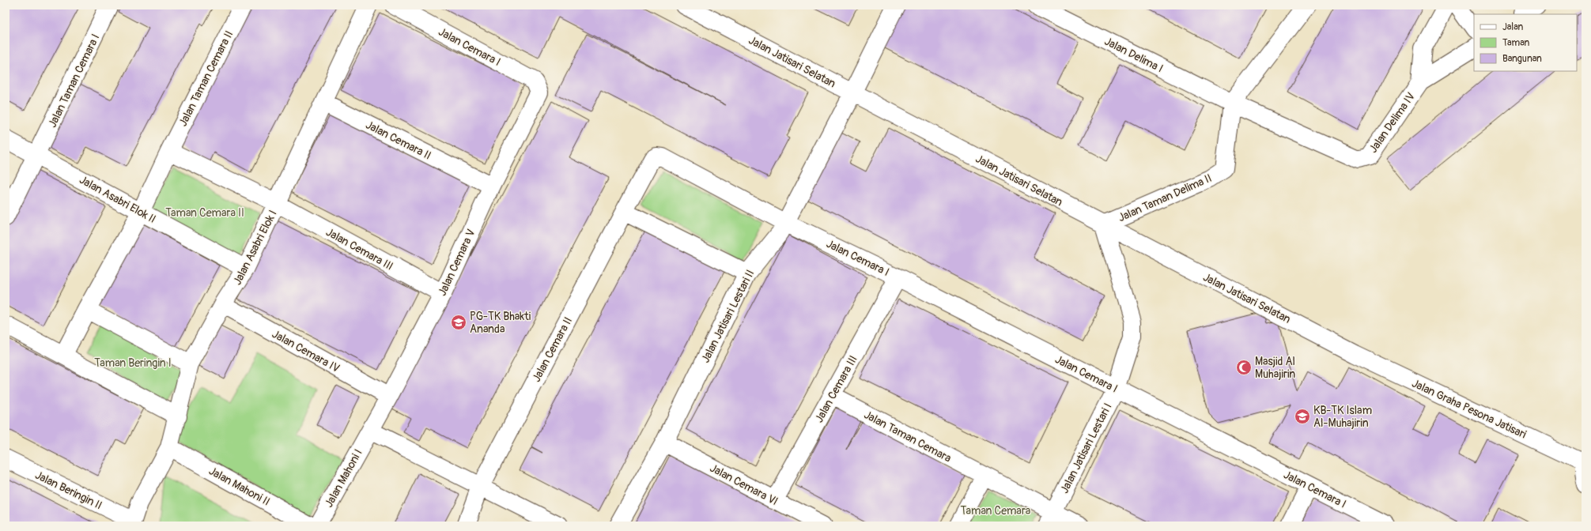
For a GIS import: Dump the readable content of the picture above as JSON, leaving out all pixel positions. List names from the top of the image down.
{
  "streets": {
    "street": [
      "Jalan Cemara I",
      "Jalan Delima I",
      "Jalan Jatisari Selatan",
      "Jalan Taman Cemara II",
      "Jalan Taman Cemara I",
      "Jalan Delima IV",
      "Jalan Cemara II",
      "Jalan Taman Delima II",
      "Jalan Asabri Elok II",
      "Jalan Asabri Elok I",
      "Jalan Cemara III",
      "Jalan Cemara V",
      "Jalan Jatisari Lestari II",
      "Jalan Cemara IV",
      "Jalan Graha Pesona Jatisari",
      "Jalan Taman Cemara",
      "Jalan Jatisari Lestari I",
      "Jalan Mahoni I",
      "Jalan Cemara VI",
      "Jalan Mahoni II",
      "Jalan Beringin II"
    ]
  },
  "crossings": [
    ["Jalan Cemara I", "Jalan Cemara II"],
    ["Jalan Cemara I", "Jalan Cemara III"],
    ["Jalan Cemara I", "Jalan Cemara V"],
    ["Jalan Cemara I", "Jalan Jatisari Lestari II"],
    ["Jalan Cemara I", "Jalan Jatisari Lestari I"],
    ["Jalan Delima I", "Jalan Delima IV"],
    ["Jalan Delima I", "Jalan Taman Delima II"],
    ["Jalan Jatisari Selatan", "Jalan Taman Delima II"],
    ["Jalan Jatisari Selatan", "Jalan Jatisari Lestari II"],
    ["Jalan Jatisari Selatan", "Jalan Graha Pesona Jatisari"],
    ["Jalan Jatisari Selatan", "Jalan Jatisari Lestari I"],
    ["Jalan Taman Cemara II", "Jalan Asabri Elok II"],
    ["Jalan Taman Cemara I", "Jalan Asabri Elok II"],
    ["Jalan Delima IV", "Jalan Taman Delima II"],
    ["Jalan Cemara II", "Jalan Asabri Elok I"],
    ["Jalan Cemara II", "Jalan Cemara V"],
    ["Jalan Cemara II", "Jalan Jatisari Lestari II"],
    ["Jalan Taman Delima II", "Jalan Jatisari Lestari I"],
    ["Jalan Asabri Elok II", "Jalan Asabri Elok I"],
    ["Jalan Asabri Elok I", "Jalan Cemara III"],
    ["Jalan Asabri Elok I", "Jalan Cemara IV"],
    ["Jalan Asabri Elok I", "Jalan Mahoni II"],
    ["Jalan Asabri Elok I", "Jalan Beringin II"],
    ["Jalan Cemara III", "Jalan Cemara V"],
    ["Jalan Cemara III", "Jalan Taman Cemara"],
    ["Jalan Cemara III", "Jalan Cemara VI"],
    ["Jalan Cemara V", "Jalan Cemara IV"],
    ["Jalan Cemara V", "Jalan Mahoni I"],
    ["Jalan Jatisari Lestari II", "Jalan Cemara VI"],
    ["Jalan Taman Cemara", "Jalan Jatisari Lestari I"]
  ],
  "parks": ["Taman Cemara II", "Taman Beringin I", "Taman Cemara"],
  "places": {
    "school or university": ["PG-TK Bhakti Ananda", "KB-TK Islam Al-Muhajirin"],
    "mosque": ["Masjid Al Muhajirin"]
  },
  "legend": ["Jalan", "Taman", "Bangunan"]
}
